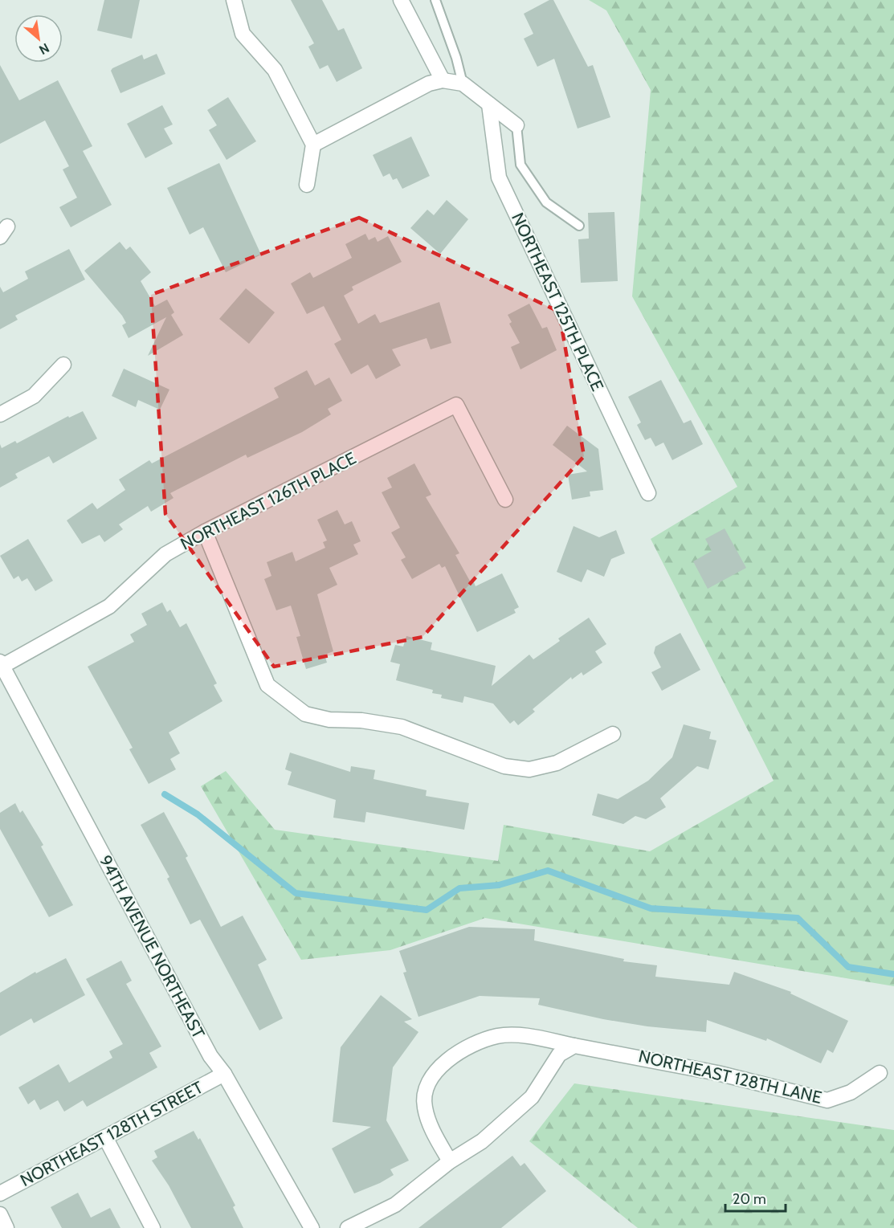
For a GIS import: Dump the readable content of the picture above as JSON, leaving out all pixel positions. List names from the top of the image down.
{
  "streets": {
    "street": [
      "NORTHEAST 125TH PLACE",
      "NORTHEAST 126TH PLACE",
      "94TH AVENUE NORTHEAST",
      "NORTHEAST 128TH LANE",
      "NORTHEAST 128TH STREET"
    ]
  },
  "crossings": [
    ["NORTHEAST 126TH PLACE", "94TH AVENUE NORTHEAST"],
    ["94TH AVENUE NORTHEAST", "NORTHEAST 128TH STREET"]
  ],
  "scale_bar": "20 m",
  "north": "bottom right"
}
